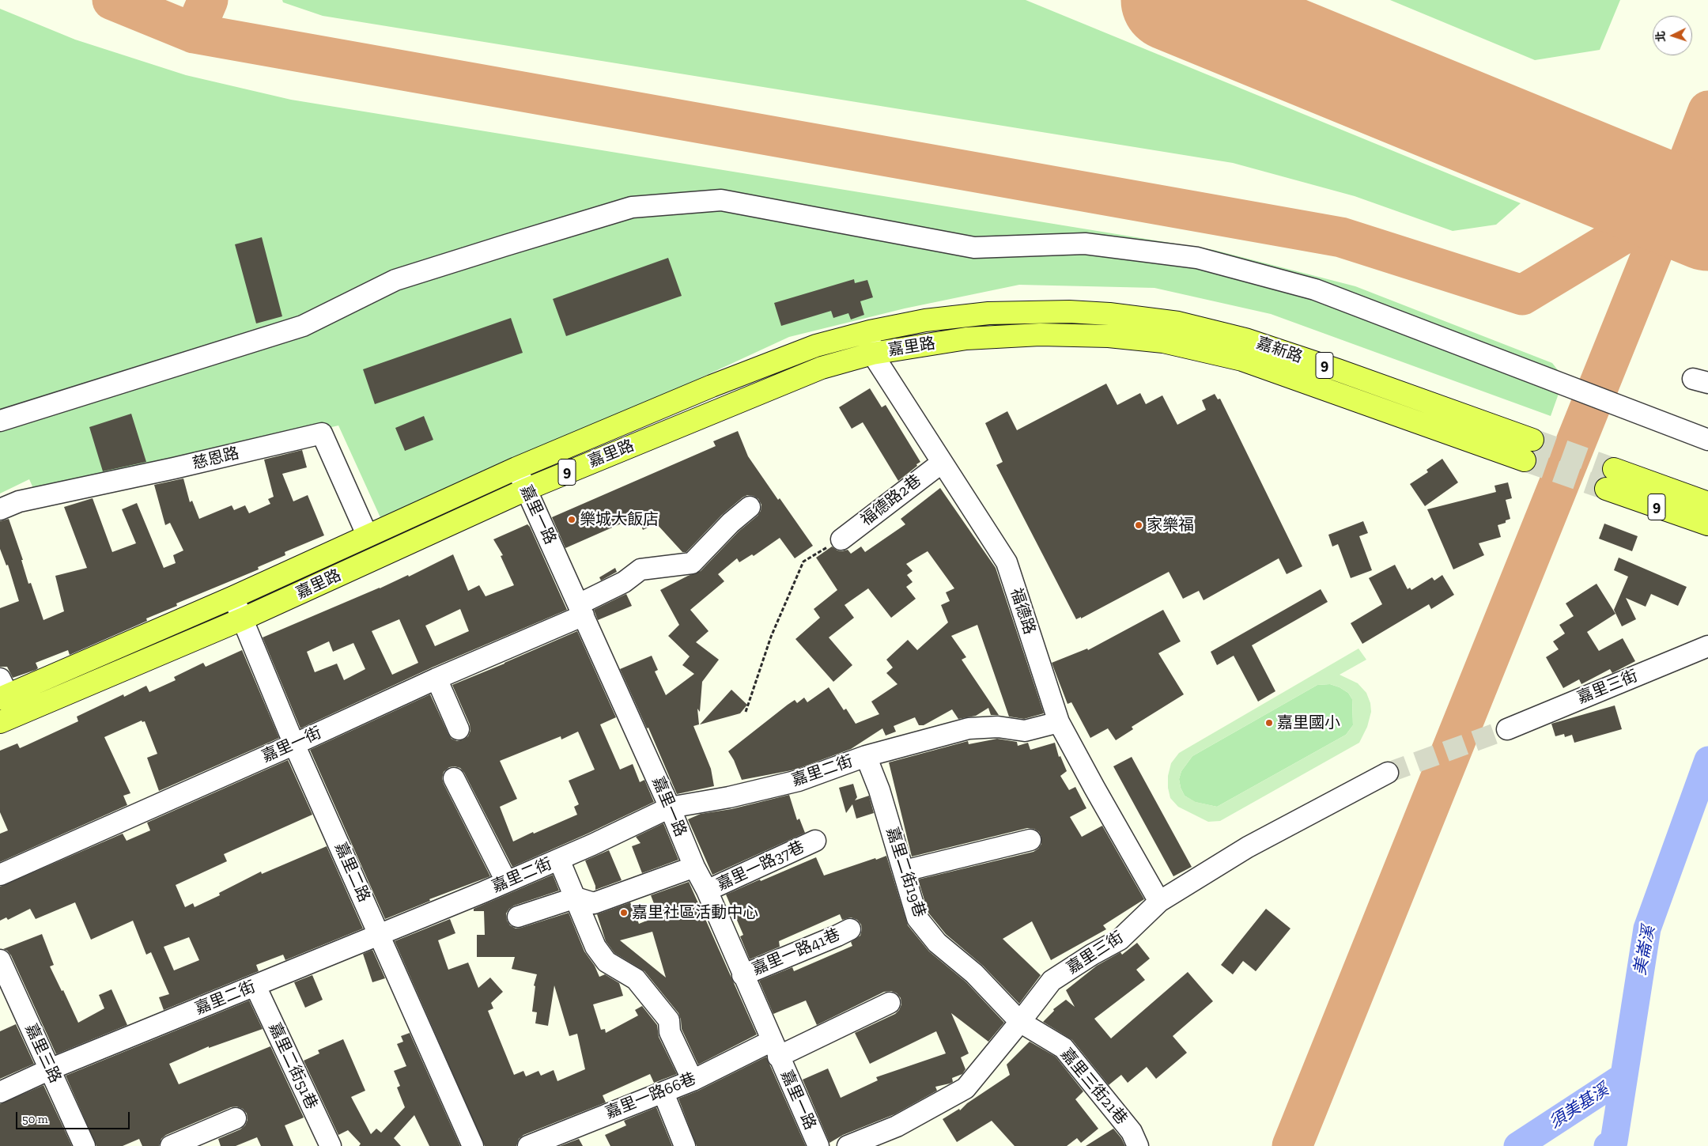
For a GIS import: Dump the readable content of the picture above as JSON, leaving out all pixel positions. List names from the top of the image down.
{
  "streets": {
    "main road": ["嘉里路", "嘉新路", "9"],
    "street": [
      "慈恩路",
      "福德路2巷",
      "嘉里一路",
      "福德路",
      "嘉里三街",
      "嘉里一街",
      "嘉里二街",
      "嘉里一路37巷",
      "嘉里二路",
      "嘉里二街19巷",
      "嘉里一路41巷",
      "嘉里三路",
      "嘉里二街51巷",
      "嘉里三街21巷",
      "嘉里一路66巷"
    ]
  },
  "crossings": [
    ["嘉里路", "嘉新路"],
    ["嘉里路", "慈恩路"],
    ["嘉里路", "嘉里一路"],
    ["嘉里路", "福德路"],
    ["嘉里路", "嘉里二路"],
    ["福德路2巷", "福德路"],
    ["嘉里一路", "嘉里一街"],
    ["嘉里一路", "嘉里二街"],
    ["嘉里一路", "嘉里一路37巷"],
    ["嘉里一路", "嘉里一路41巷"],
    ["嘉里一路", "嘉里一路66巷"],
    ["福德路", "嘉里三街"],
    ["福德路", "嘉里二街"],
    ["嘉里三街", "嘉里二街19巷"],
    ["嘉里三街", "嘉里三街21巷"],
    ["嘉里一街", "嘉里二路"],
    ["嘉里二街", "嘉里二路"],
    ["嘉里二街", "嘉里二街19巷"],
    ["嘉里二街", "嘉里三路"],
    ["嘉里二街", "嘉里二街51巷"],
    ["嘉里二街19巷", "嘉里三街21巷"]
  ],
  "water": ["美崙溪", "須美基溪"],
  "places": [
    "樂城大飯店",
    "家樂福",
    "嘉里國小",
    "嘉里社區活動中心"
  ],
  "scale_bar": "50 m",
  "north": "left"
}
